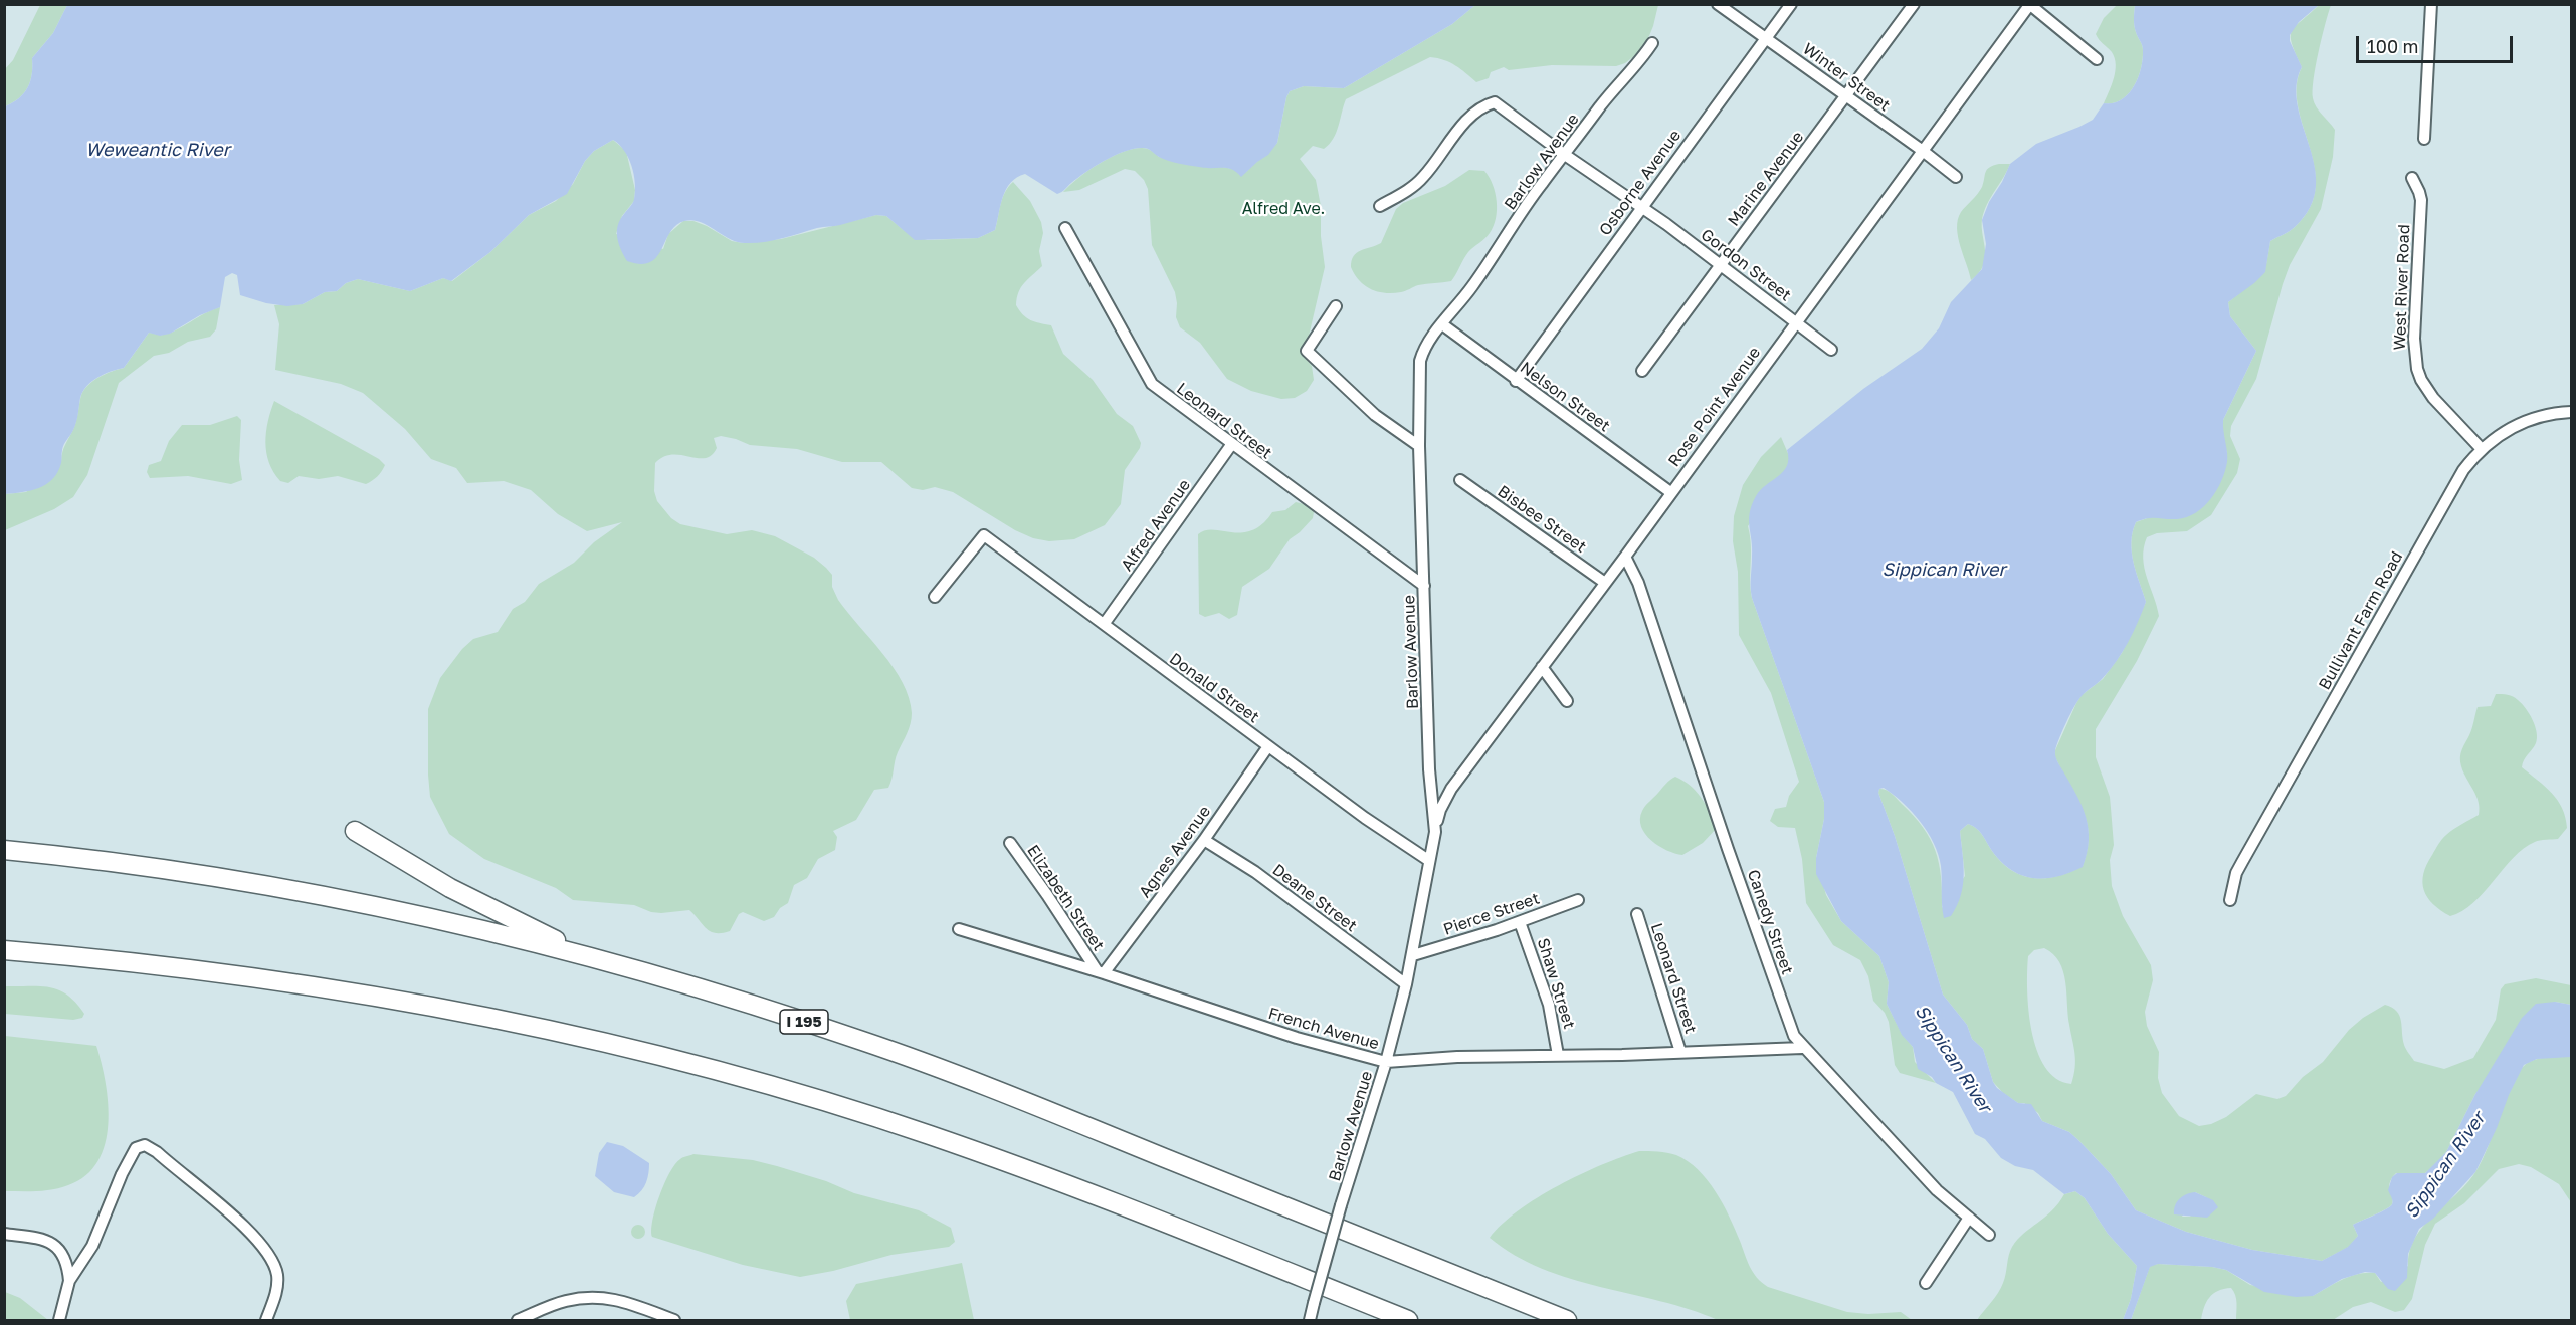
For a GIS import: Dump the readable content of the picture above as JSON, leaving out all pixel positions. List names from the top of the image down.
{
  "streets": {
    "highway": ["I 195"],
    "street": [
      "Winter Street",
      "Barlow Avenue",
      "Marine Avenue",
      "Osborne Avenue",
      "Gordon Street",
      "West River Road",
      "Nelson Street",
      "Rose Point Avenue",
      "Leonard Street",
      "Bisbee Street",
      "Alfred Avenue",
      "Bullivant Farm Road",
      "Donald Street",
      "Agnes Avenue",
      "Elizabeth Street",
      "Deane Street",
      "Pierce Street",
      "Canedy Street",
      "Shaw Street",
      "French Avenue"
    ]
  },
  "crossings": [
    ["Winter Street", "Marine Avenue"],
    ["Winter Street", "Osborne Avenue"],
    ["Winter Street", "Rose Point Avenue"],
    ["Barlow Avenue", "Gordon Street"],
    ["Barlow Avenue", "Nelson Street"],
    ["Barlow Avenue", "Rose Point Avenue"],
    ["Barlow Avenue", "Leonard Street"],
    ["Barlow Avenue", "Donald Street"],
    ["Barlow Avenue", "Deane Street"],
    ["Barlow Avenue", "Pierce Street"],
    ["Barlow Avenue", "French Avenue"],
    ["Marine Avenue", "Gordon Street"],
    ["Osborne Avenue", "Gordon Street"],
    ["Osborne Avenue", "Nelson Street"],
    ["Gordon Street", "Rose Point Avenue"],
    ["West River Road", "Bullivant Farm Road"],
    ["Nelson Street", "Rose Point Avenue"],
    ["Rose Point Avenue", "Bisbee Street"],
    ["Rose Point Avenue", "Canedy Street"],
    ["Leonard Street", "Alfred Avenue"],
    ["Leonard Street", "French Avenue"],
    ["Alfred Avenue", "Donald Street"],
    ["Donald Street", "Agnes Avenue"],
    ["Agnes Avenue", "Elizabeth Street"],
    ["Agnes Avenue", "Deane Street"],
    ["Agnes Avenue", "French Avenue"],
    ["Elizabeth Street", "French Avenue"],
    ["Pierce Street", "Shaw Street"],
    ["Canedy Street", "French Avenue"],
    ["Shaw Street", "French Avenue"]
  ],
  "water": ["Weweantic River", "Sippican River"],
  "parks": ["Alfred Ave."],
  "scale_bar": "100 m"
}
